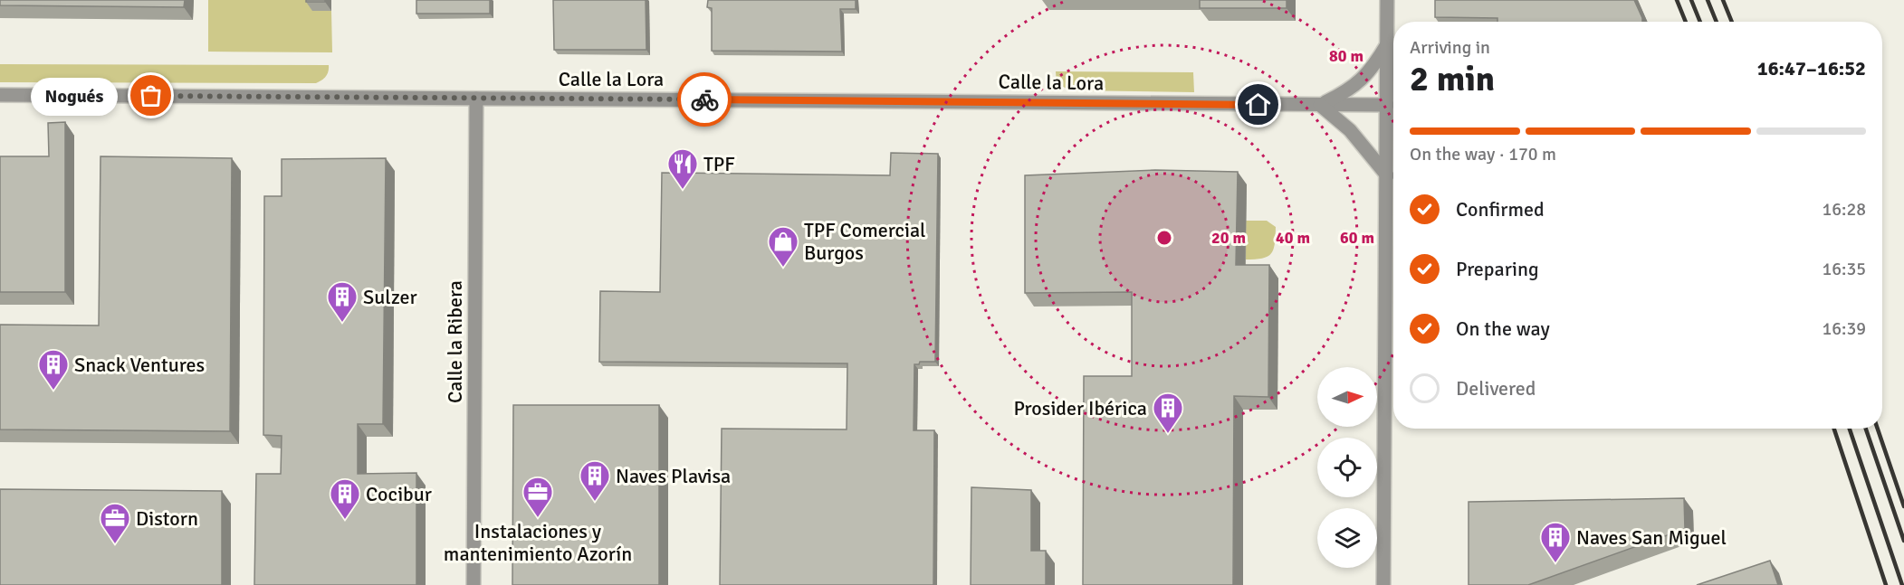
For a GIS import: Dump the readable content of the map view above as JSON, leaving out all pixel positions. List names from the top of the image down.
{
  "streets": {
    "street": ["Calle la Lora", "Calle la Ribera"]
  },
  "crossings": [
    ["Calle la Lora", "Calle la Ribera"]
  ],
  "places": {
    "other": ["Nogués"],
    "restaurant": ["TPF"],
    "shop": ["TPF Comercial Burgos"],
    "building": [
      "Sulzer",
      "Snack Ventures",
      "Prosider Ibérica",
      "Naves Plavisa",
      "Cocibur",
      "Naves San Miguel"
    ],
    "office": ["Instalaciones y mantenimiento Azorín", "Distorn"]
  },
  "north": "right",
  "page": {
    "heading": ["2 min", "Arriving in", "16:47–16:52"],
    "bubble": "Nogués",
    "bar": "On the way · 170 m",
    "list": [
      ["Confirmed", "16:28"],
      ["Preparing", "16:35"],
      ["On the way", "16:39"],
      "Delivered"
    ]
  },
  "rings": [
    "80 m",
    "20 m",
    "40 m",
    "60 m"
  ]
}
